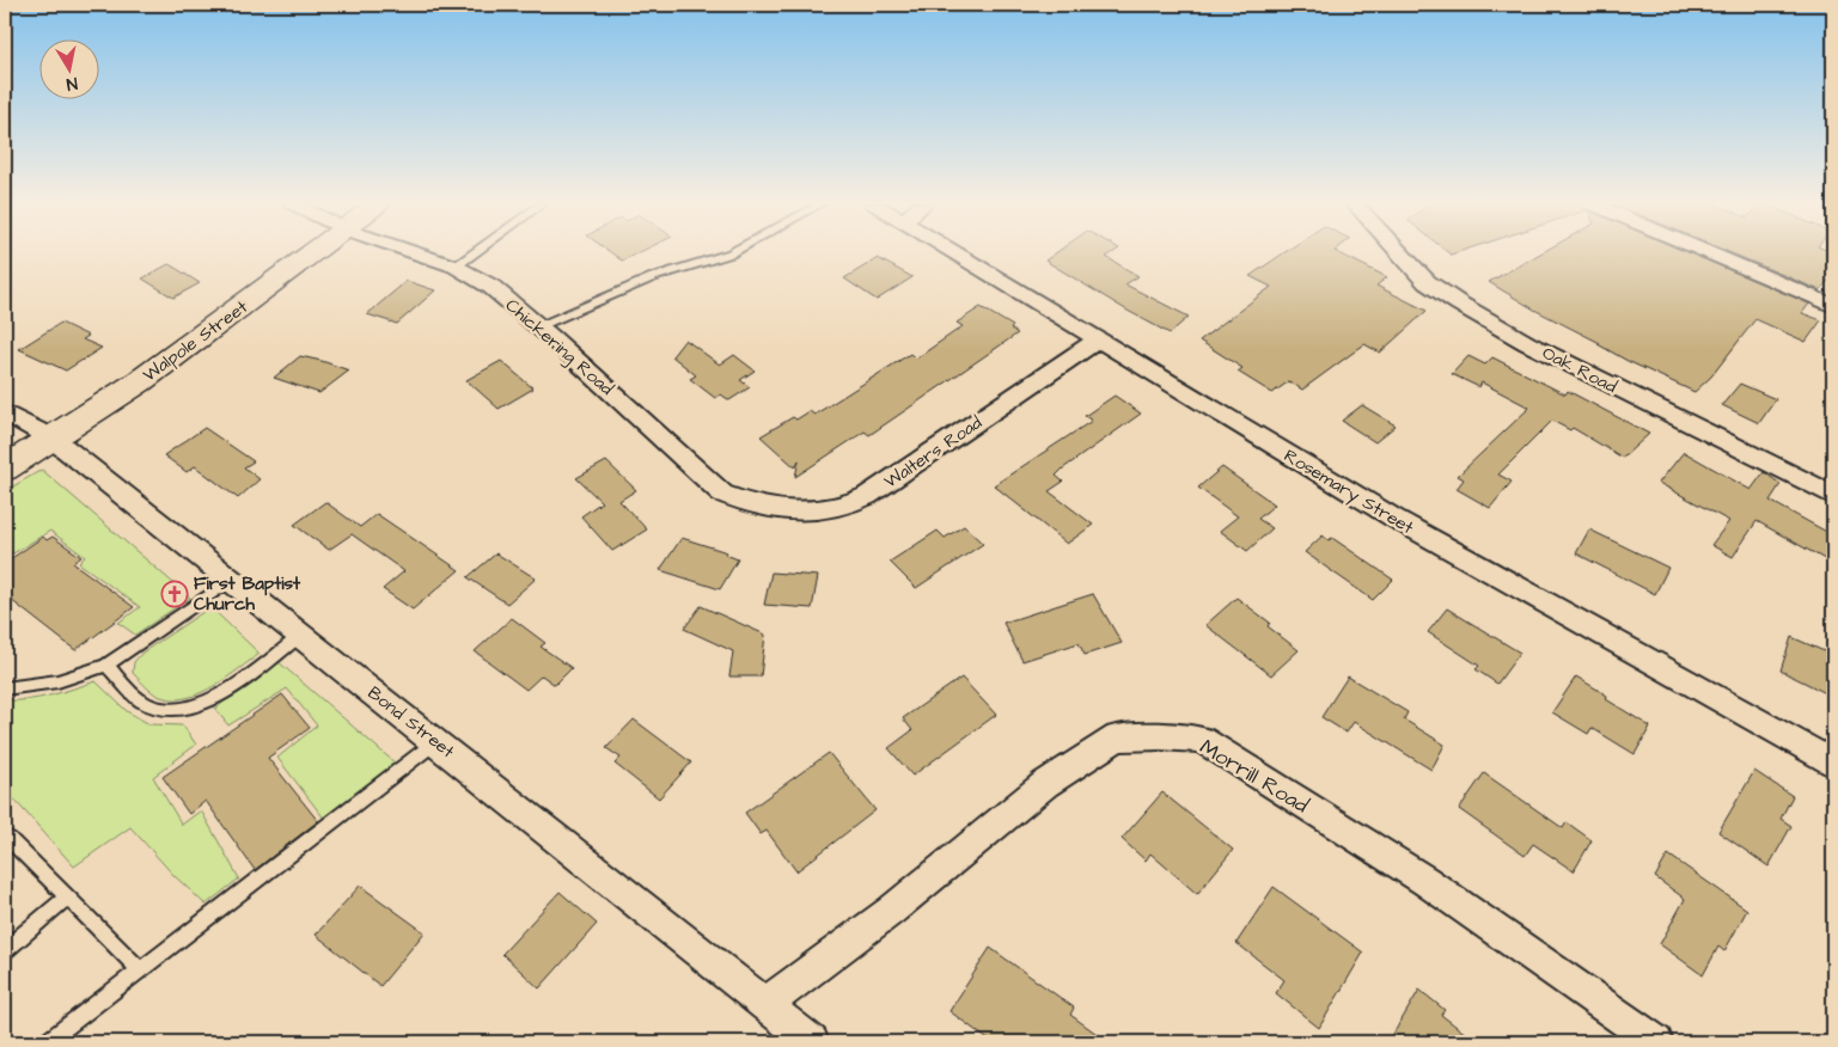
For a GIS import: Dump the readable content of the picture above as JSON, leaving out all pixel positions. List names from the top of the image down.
{
  "streets": {
    "main road": ["Walpole Street"],
    "street": [
      "Chickering Road",
      "Oak Road",
      "Walters Road",
      "Rosemary Street",
      "Bond Street",
      "Morrill Road"
    ]
  },
  "crossings": [
    ["Walpole Street", "Bond Street"],
    ["Chickering Road", "Walters Road"],
    ["Walters Road", "Rosemary Street"],
    ["Bond Street", "Morrill Road"]
  ],
  "places": {
    "church": ["First Baptist Church"]
  },
  "north": "bottom"
}
